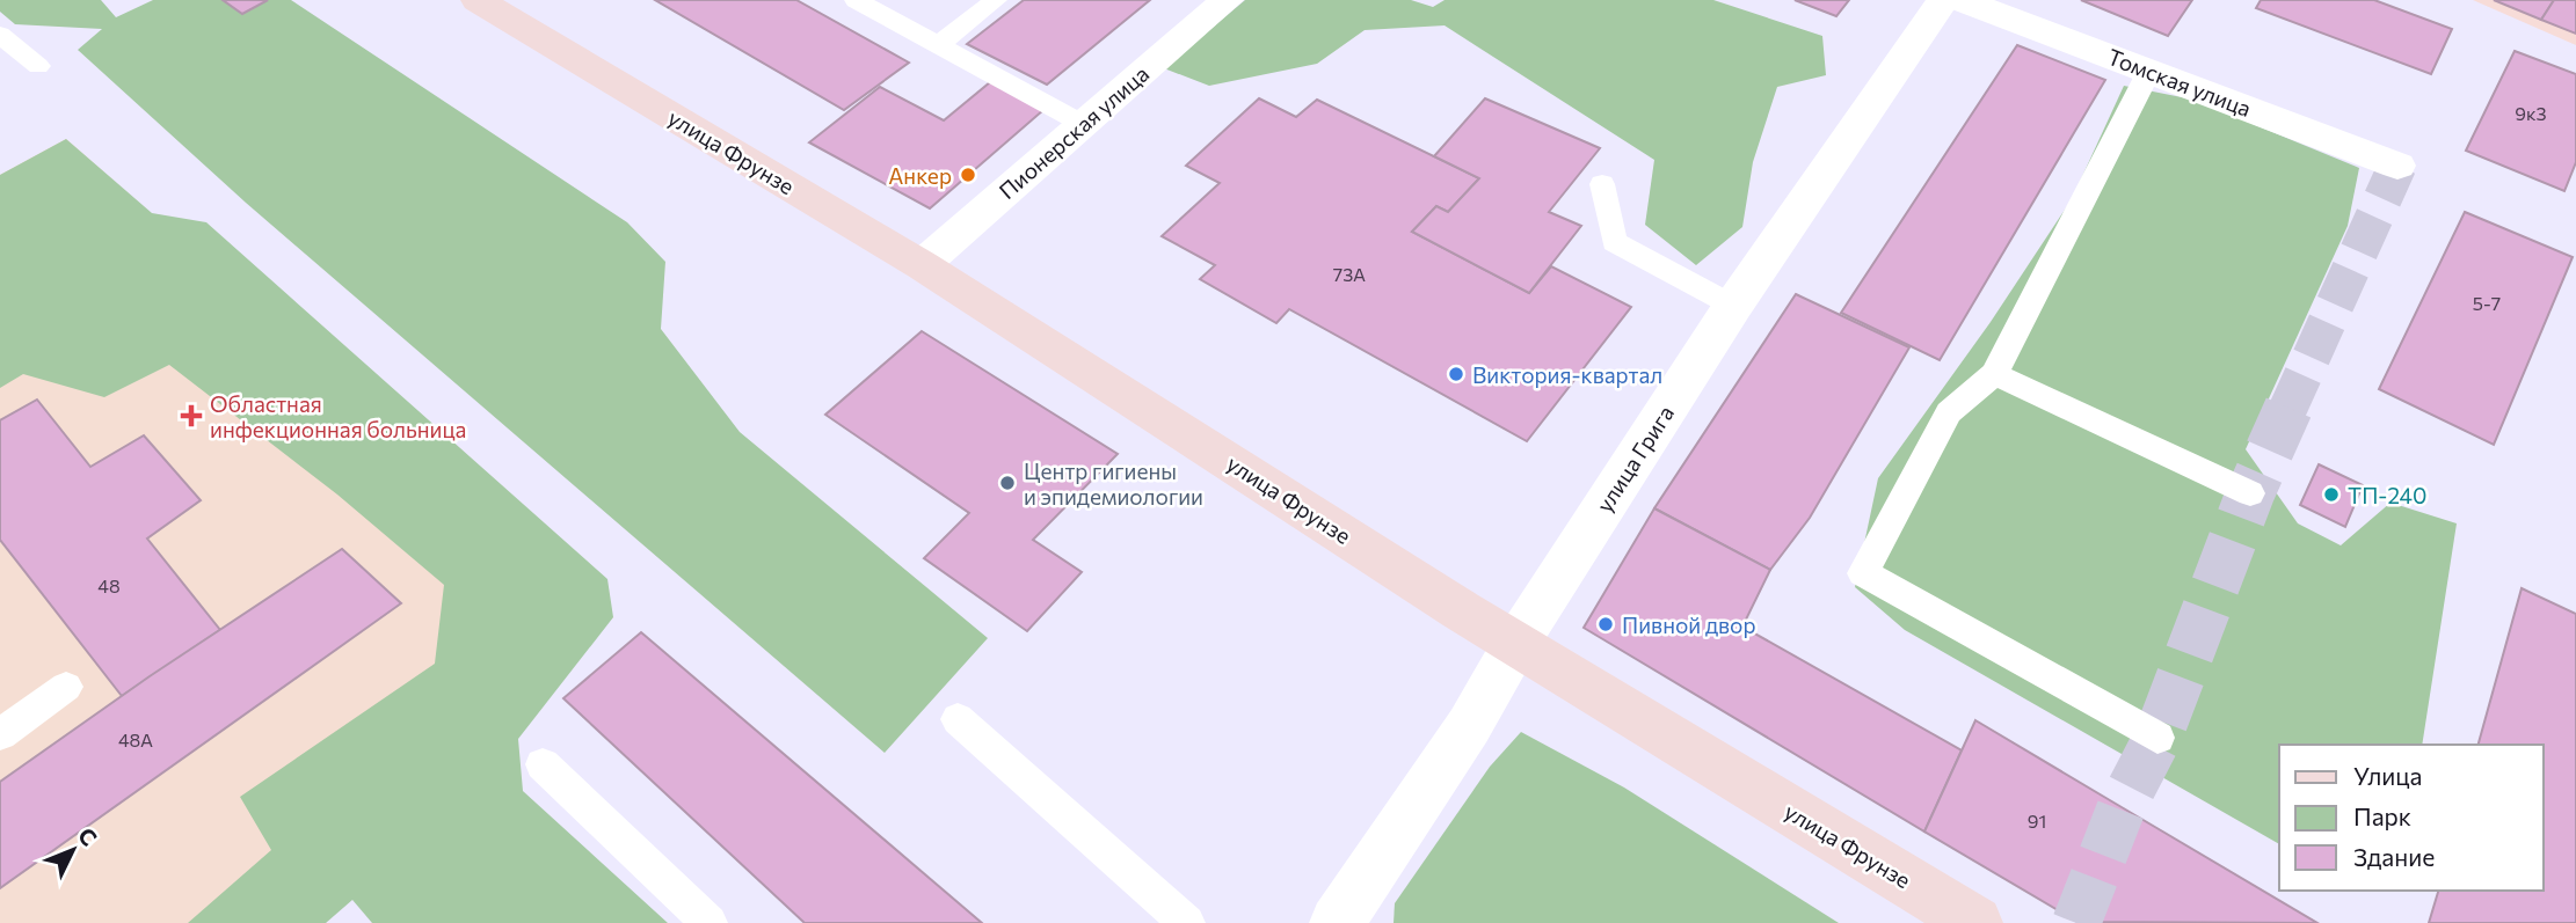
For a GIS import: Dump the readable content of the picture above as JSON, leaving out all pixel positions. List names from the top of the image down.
{
  "streets": {
    "main road": ["улица Фрунзе"],
    "street": ["Томская улица", "Пионерская улица", "улица Грига"]
  },
  "crossings": [
    ["Пионерская улица", "улица Фрунзе"],
    ["улица Фрунзе", "улица Грига"]
  ],
  "places": {
    "other": [
      "Анкер",
      "Виктория-квартал",
      "Центр гигиены и эпидемиологии",
      "ТП-240",
      "Пивной двор"
    ],
    "health": ["Областная инфекционная больница"]
  },
  "house_numbers": [
    "9к3",
    "73А",
    "5-7",
    "48",
    "48А",
    "91"
  ],
  "legend": ["Улица", "Парк", "Здание"],
  "north": "top right"
}
